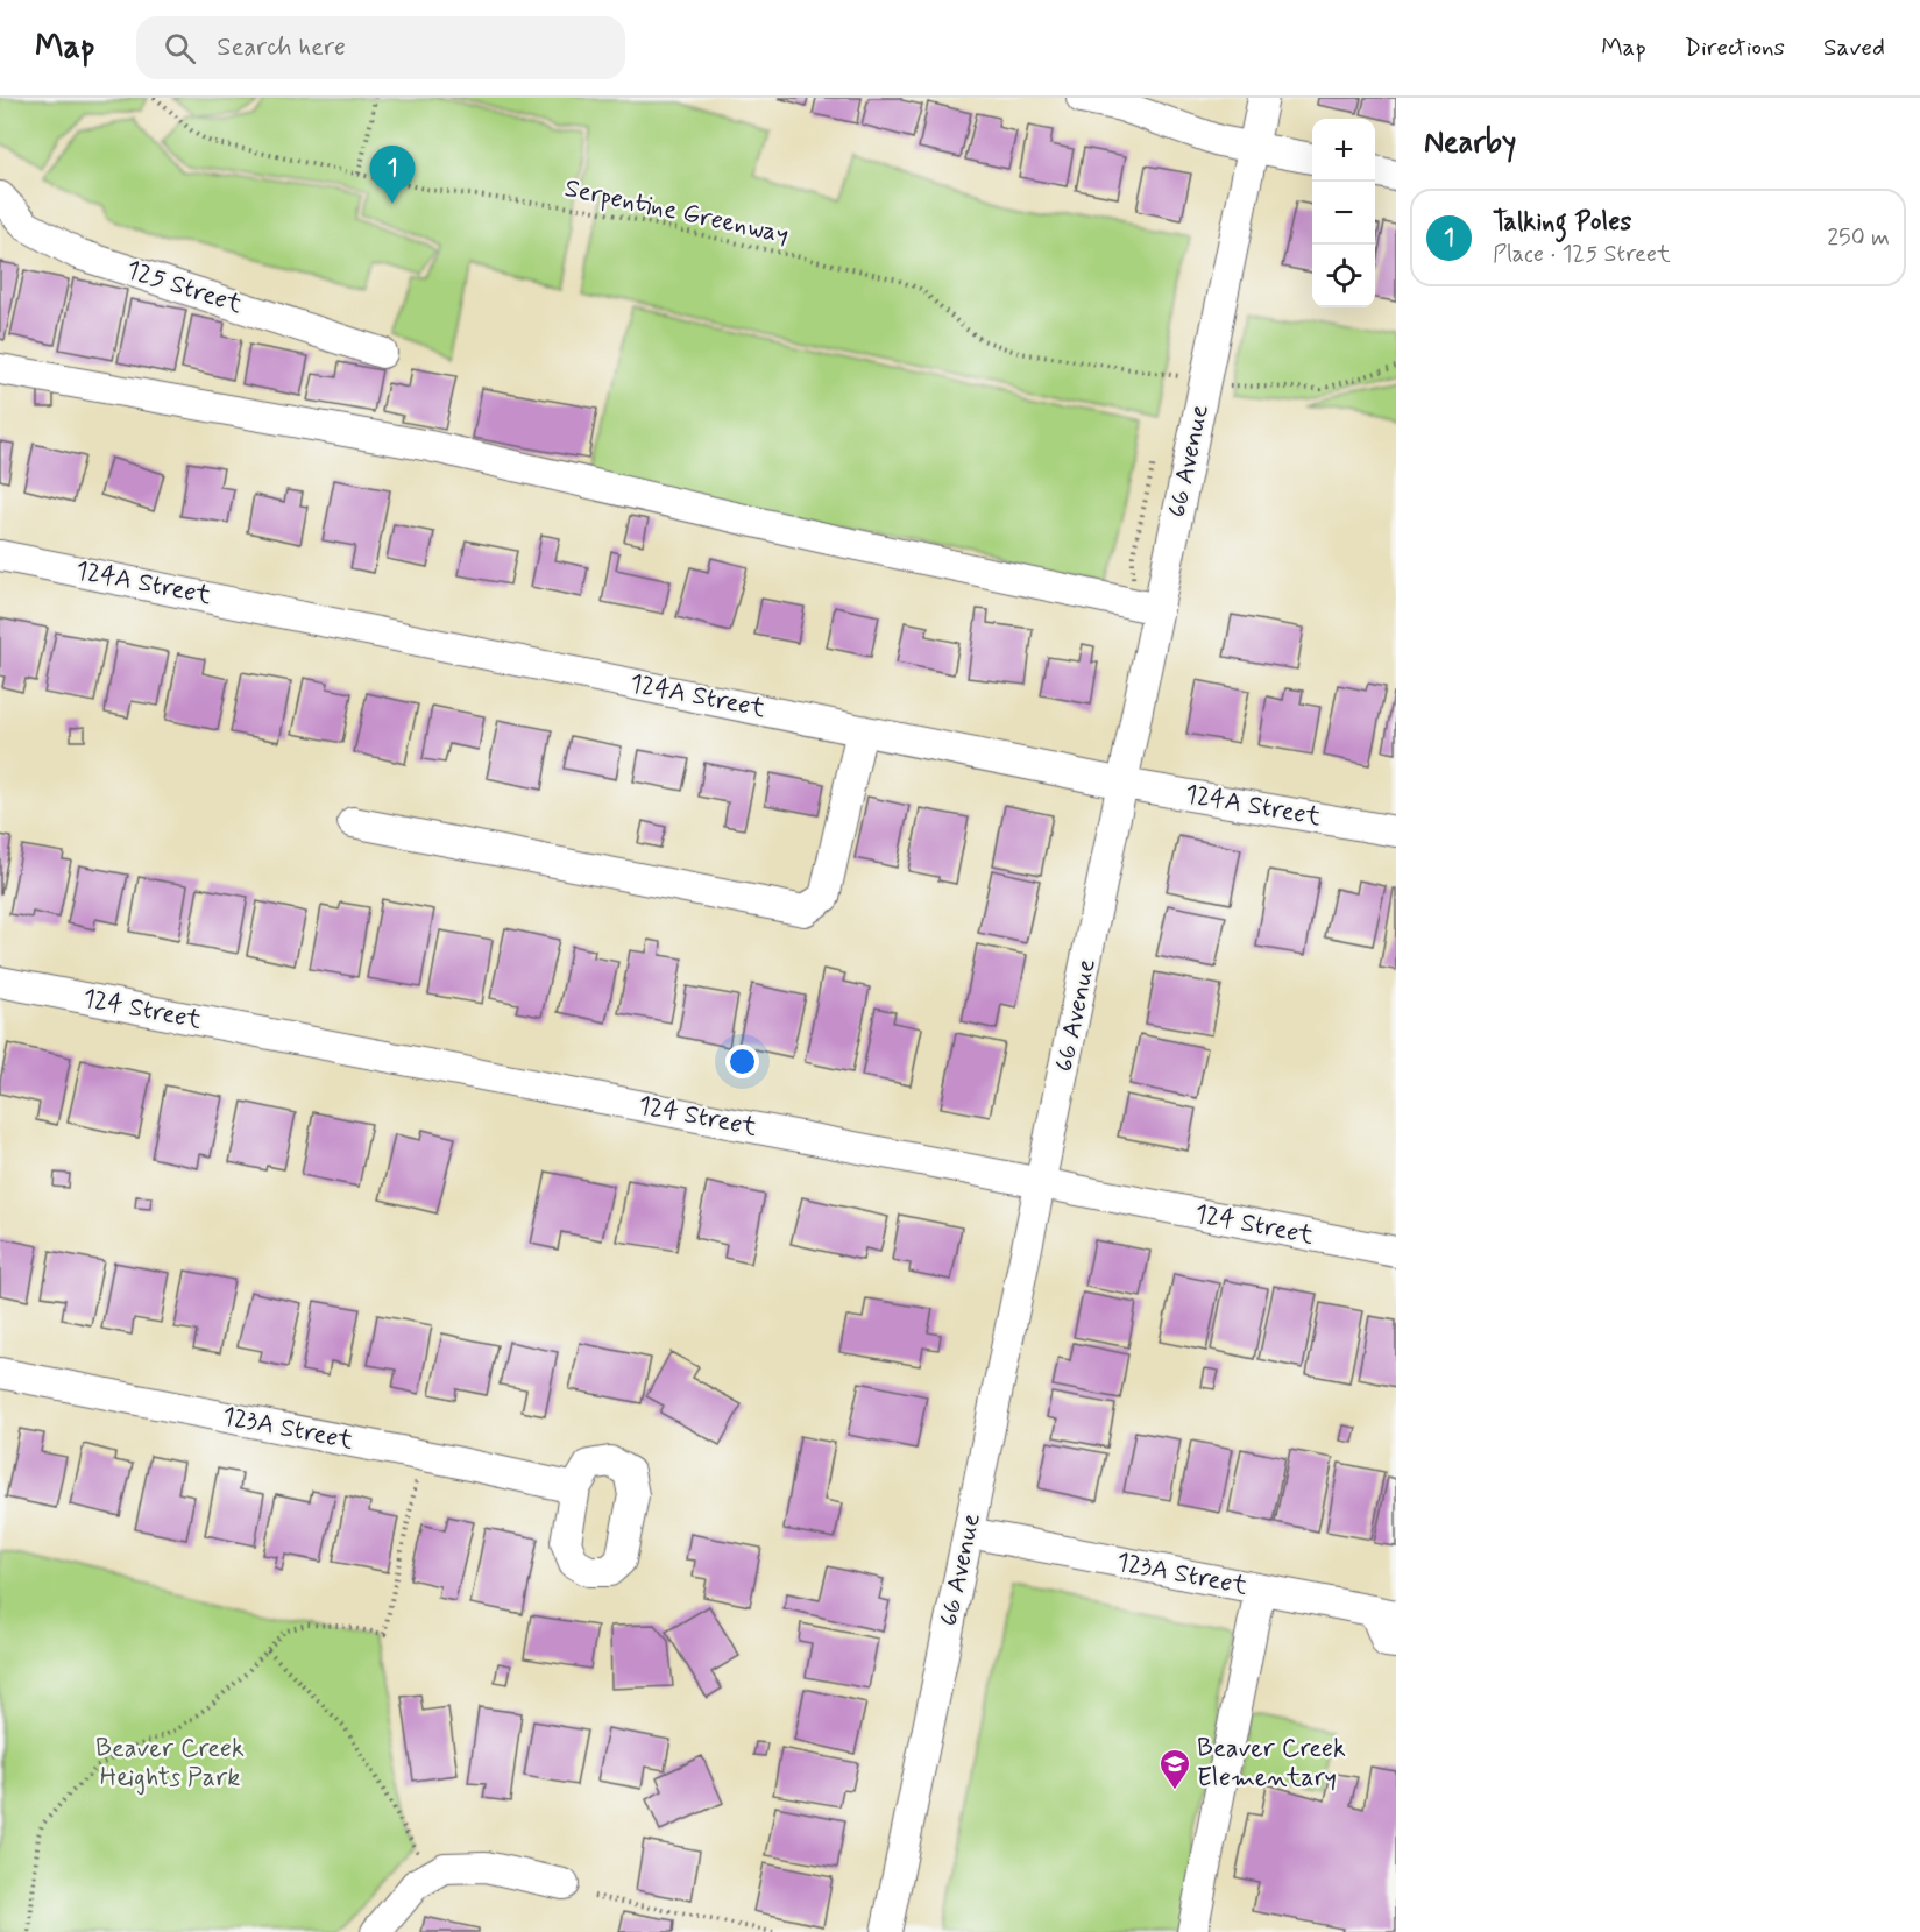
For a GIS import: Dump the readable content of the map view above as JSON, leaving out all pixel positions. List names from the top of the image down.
{
  "streets": {
    "street": [
      "125 Street",
      "66 Avenue",
      "124A Street",
      "124 Street",
      "123A Street"
    ],
    "path": ["Serpentine Greenway"]
  },
  "crossings": [
    ["66 Avenue", "124A Street"],
    ["66 Avenue", "124 Street"],
    ["66 Avenue", "123A Street"]
  ],
  "parks": ["Beaver Creek Heights Park"],
  "places": {
    "school or university": ["Beaver Creek Elementary"]
  },
  "page": {
    "header": "Map",
    "search": "Search here",
    "nav": ["Map", "Directions", "Saved"],
    "heading": "Nearby",
    "map_buttons": ["+", "−"],
    "pins": "1",
    "list": [
      {
        "mark": "1",
        "name": "Talking Poles",
        "note": "Place · 125 Street",
        "value": "250 m"
      }
    ]
  }
}
